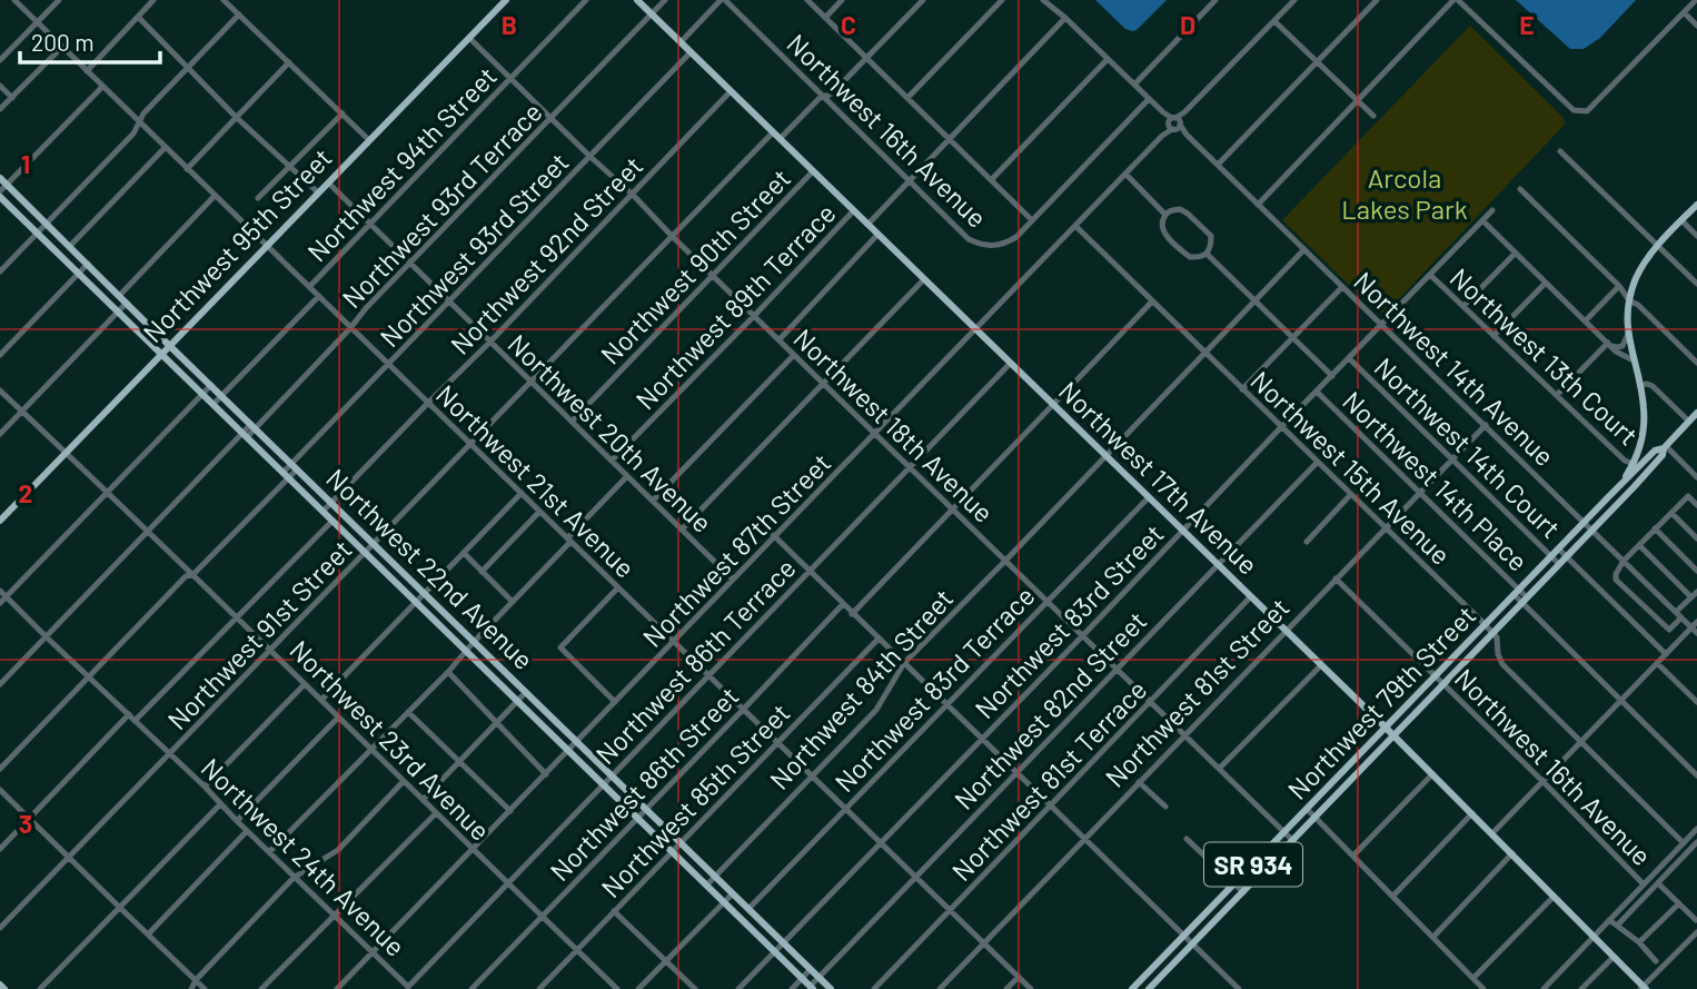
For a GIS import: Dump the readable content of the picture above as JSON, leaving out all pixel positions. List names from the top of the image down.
{
  "streets": {
    "main road": [
      "Northwest 95th Street",
      "Northwest 17th Avenue",
      "Northwest 22nd Avenue",
      "Northwest 79th Street",
      "SR 934"
    ],
    "street": [
      "Northwest 16th Avenue",
      "Northwest 94th Street",
      "Northwest 93rd Terrace",
      "Northwest 93rd Street",
      "Northwest 92nd Street",
      "Northwest 90th Street",
      "Northwest 89th Terrace",
      "Northwest 13th Court",
      "Northwest 14th Avenue",
      "Northwest 18th Avenue",
      "Northwest 20th Avenue",
      "Northwest 14th Court",
      "Northwest 15th Avenue",
      "Northwest 21st Avenue",
      "Northwest 14th Place",
      "Northwest 87th Street",
      "Northwest 83rd Street",
      "Northwest 91st Street",
      "Northwest 86th Terrace",
      "Northwest 84th Street",
      "Northwest 83rd Terrace",
      "Northwest 81st Street",
      "Northwest 82nd Street",
      "Northwest 23rd Avenue",
      "Northwest 81st Terrace",
      "Northwest 86th Street",
      "Northwest 85th Street",
      "Northwest 24th Avenue"
    ]
  },
  "crossings": [
    ["Northwest 16th Avenue", "Northwest 91st Street"],
    ["Northwest 16th Avenue", "Northwest 81st Street"],
    ["Northwest 16th Avenue", "Northwest 79th Street"],
    ["Northwest 94th Street", "Northwest 18th Avenue"],
    ["Northwest 94th Street", "Northwest 20th Avenue"],
    ["Northwest 94th Street", "Northwest 21st Avenue"],
    ["Northwest 94th Street", "Northwest 22nd Avenue"],
    ["Northwest 93rd Terrace", "Northwest 18th Avenue"],
    ["Northwest 93rd Terrace", "Northwest 20th Avenue"],
    ["Northwest 93rd Terrace", "Northwest 17th Avenue"],
    ["Northwest 93rd Terrace", "Northwest 21st Avenue"],
    ["Northwest 93rd Terrace", "Northwest 22nd Avenue"],
    ["Northwest 93rd Terrace", "Northwest 23rd Avenue"],
    ["Northwest 93rd Terrace", "Northwest 24th Avenue"],
    ["Northwest 95th Street", "Northwest 18th Avenue"],
    ["Northwest 95th Street", "Northwest 20th Avenue"],
    ["Northwest 95th Street", "Northwest 21st Avenue"],
    ["Northwest 95th Street", "Northwest 22nd Avenue"],
    ["Northwest 95th Street", "Northwest 23rd Avenue"],
    ["Northwest 93rd Street", "Northwest 18th Avenue"],
    ["Northwest 93rd Street", "Northwest 20th Avenue"],
    ["Northwest 93rd Street", "Northwest 17th Avenue"],
    ["Northwest 93rd Street", "Northwest 21st Avenue"],
    ["Northwest 93rd Street", "Northwest 22nd Avenue"],
    ["Northwest 93rd Street", "Northwest 23rd Avenue"],
    ["Northwest 93rd Street", "Northwest 24th Avenue"],
    ["Northwest 92nd Street", "Northwest 18th Avenue"],
    ["Northwest 92nd Street", "Northwest 20th Avenue"],
    ["Northwest 92nd Street", "Northwest 17th Avenue"],
    ["Northwest 92nd Street", "Northwest 21st Avenue"],
    ["Northwest 92nd Street", "Northwest 22nd Avenue"],
    ["Northwest 90th Street", "Northwest 18th Avenue"],
    ["Northwest 90th Street", "Northwest 20th Avenue"],
    ["Northwest 90th Street", "Northwest 17th Avenue"],
    ["Northwest 89th Terrace", "Northwest 18th Avenue"],
    ["Northwest 89th Terrace", "Northwest 20th Avenue"],
    ["Northwest 89th Terrace", "Northwest 17th Avenue"],
    ["Northwest 13th Court", "Northwest 83rd Street"],
    ["Northwest 13th Court", "Northwest 79th Street"],
    ["Northwest 13th Court", "SR 934"],
    ["Northwest 14th Avenue", "Northwest 87th Street"],
    ["Northwest 14th Avenue", "Northwest 83rd Street"],
    ["Northwest 14th Avenue", "Northwest 84th Street"],
    ["Northwest 14th Avenue", "Northwest 81st Street"],
    ["Northwest 14th Avenue", "Northwest 79th Street"],
    ["Northwest 18th Avenue", "Northwest 87th Street"],
    ["Northwest 18th Avenue", "Northwest 83rd Street"],
    ["Northwest 18th Avenue", "Northwest 91st Street"],
    ["Northwest 18th Avenue", "Northwest 86th Terrace"],
    ["Northwest 18th Avenue", "Northwest 84th Street"],
    ["Northwest 18th Avenue", "Northwest 83rd Terrace"],
    ["Northwest 18th Avenue", "Northwest 81st Street"],
    ["Northwest 18th Avenue", "Northwest 79th Street"],
    ["Northwest 18th Avenue", "Northwest 82nd Street"],
    ["Northwest 18th Avenue", "Northwest 81st Terrace"],
    ["Northwest 20th Avenue", "Northwest 87th Street"],
    ["Northwest 20th Avenue", "Northwest 91st Street"],
    ["Northwest 14th Court", "Northwest 83rd Street"],
    ["Northwest 14th Court", "Northwest 84th Street"],
    ["Northwest 14th Court", "Northwest 81st Street"],
    ["Northwest 14th Court", "Northwest 79th Street"],
    ["Northwest 15th Avenue", "Northwest 87th Street"],
    ["Northwest 15th Avenue", "Northwest 83rd Street"],
    ["Northwest 15th Avenue", "Northwest 84th Street"],
    ["Northwest 15th Avenue", "Northwest 81st Street"],
    ["Northwest 15th Avenue", "Northwest 79th Street"],
    ["Northwest 15th Avenue", "Northwest 82nd Street"],
    ["Northwest 17th Avenue", "Northwest 87th Street"],
    ["Northwest 17th Avenue", "Northwest 83rd Street"],
    ["Northwest 17th Avenue", "Northwest 91st Street"],
    ["Northwest 17th Avenue", "Northwest 86th Terrace"],
    ["Northwest 17th Avenue", "Northwest 84th Street"],
    ["Northwest 17th Avenue", "Northwest 83rd Terrace"],
    ["Northwest 17th Avenue", "Northwest 81st Street"],
    ["Northwest 17th Avenue", "Northwest 79th Street"],
    ["Northwest 17th Avenue", "Northwest 82nd Street"],
    ["Northwest 17th Avenue", "Northwest 81st Terrace"],
    ["Northwest 21st Avenue", "Northwest 87th Street"],
    ["Northwest 21st Avenue", "Northwest 83rd Street"],
    ["Northwest 21st Avenue", "Northwest 91st Street"],
    ["Northwest 21st Avenue", "Northwest 86th Terrace"],
    ["Northwest 21st Avenue", "Northwest 84th Street"],
    ["Northwest 21st Avenue", "Northwest 83rd Terrace"],
    ["Northwest 21st Avenue", "Northwest 81st Street"],
    ["Northwest 21st Avenue", "Northwest 82nd Street"],
    ["Northwest 21st Avenue", "Northwest 81st Terrace"],
    ["Northwest 21st Avenue", "Northwest 86th Street"],
    ["Northwest 21st Avenue", "Northwest 85th Street"],
    ["Northwest 14th Place", "Northwest 83rd Street"],
    ["Northwest 14th Place", "Northwest 81st Street"],
    ["Northwest 14th Place", "Northwest 79th Street"],
    ["Northwest 87th Street", "Northwest 22nd Avenue"],
    ["Northwest 87th Street", "Northwest 23rd Avenue"],
    ["Northwest 87th Street", "Northwest 24th Avenue"],
    ["Northwest 22nd Avenue", "Northwest 83rd Street"],
    ["Northwest 22nd Avenue", "Northwest 91st Street"],
    ["Northwest 22nd Avenue", "Northwest 86th Terrace"],
    ["Northwest 22nd Avenue", "Northwest 84th Street"],
    ["Northwest 22nd Avenue", "Northwest 83rd Terrace"],
    ["Northwest 22nd Avenue", "Northwest 82nd Street"],
    ["Northwest 22nd Avenue", "Northwest 86th Street"],
    ["Northwest 22nd Avenue", "Northwest 85th Street"],
    ["Northwest 91st Street", "Northwest 23rd Avenue"],
    ["Northwest 91st Street", "Northwest 24th Avenue"],
    ["Northwest 86th Terrace", "Northwest 23rd Avenue"],
    ["Northwest 86th Terrace", "Northwest 24th Avenue"],
    ["Northwest 79th Street", "SR 934"],
    ["Northwest 23rd Avenue", "Northwest 86th Street"],
    ["Northwest 23rd Avenue", "Northwest 85th Street"]
  ],
  "parks": ["Arcola Lakes Park"],
  "scale_bar": "200 m",
  "grid": {
    "columns": [
      "B",
      "C",
      "D",
      "E"
    ],
    "rows": ["1", "2", "3"]
  }
}
